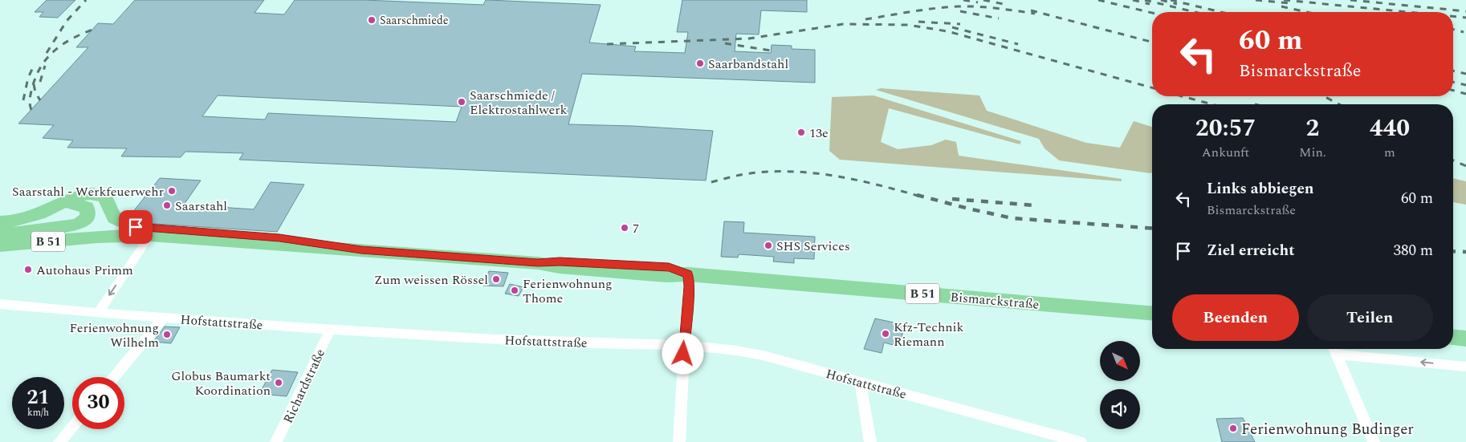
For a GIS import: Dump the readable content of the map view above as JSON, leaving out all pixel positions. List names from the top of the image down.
{
  "streets": {
    "main road": ["B 51", "Bismarckstraße"],
    "street": ["Hofstattstraße", "Richardstraße"]
  },
  "crossings": [
    ["B 51", "Bismarckstraße"],
    ["Hofstattstraße", "Richardstraße"]
  ],
  "places": [
    "Saarschmiede",
    "Saarbandstahl",
    "Saarschmiede / Elektrostahlwerk",
    "13e",
    "Saarstahl - Werkfeuerwehr",
    "Saarstahl",
    "7",
    "SHS Services",
    "Autohaus Primm",
    "Zum weissen Rössel",
    "Ferienwohnung Thome",
    "Kfz-Technik Riemann",
    "Ferienwohnung Wilhelm",
    "Globus Baumarkt Koordination",
    "Ferienwohnung Budinger"
  ],
  "north": "bottom right",
  "page": {
    "turn": ["60 m", "Bismarckstraße"],
    "eta": [
      "20:57",
      "Ankunft",
      "2",
      "Min.",
      "440",
      "m"
    ],
    "list": [
      {
        "name": "Links abbiegen",
        "note": "Bismarckstraße",
        "value": "60 m"
      },
      {
        "name": "Ziel erreicht",
        "value": "380 m"
      }
    ],
    "buttons": ["Beenden", "Teilen"],
    "speed": "21 km/h",
    "limit": "30"
  }
}
